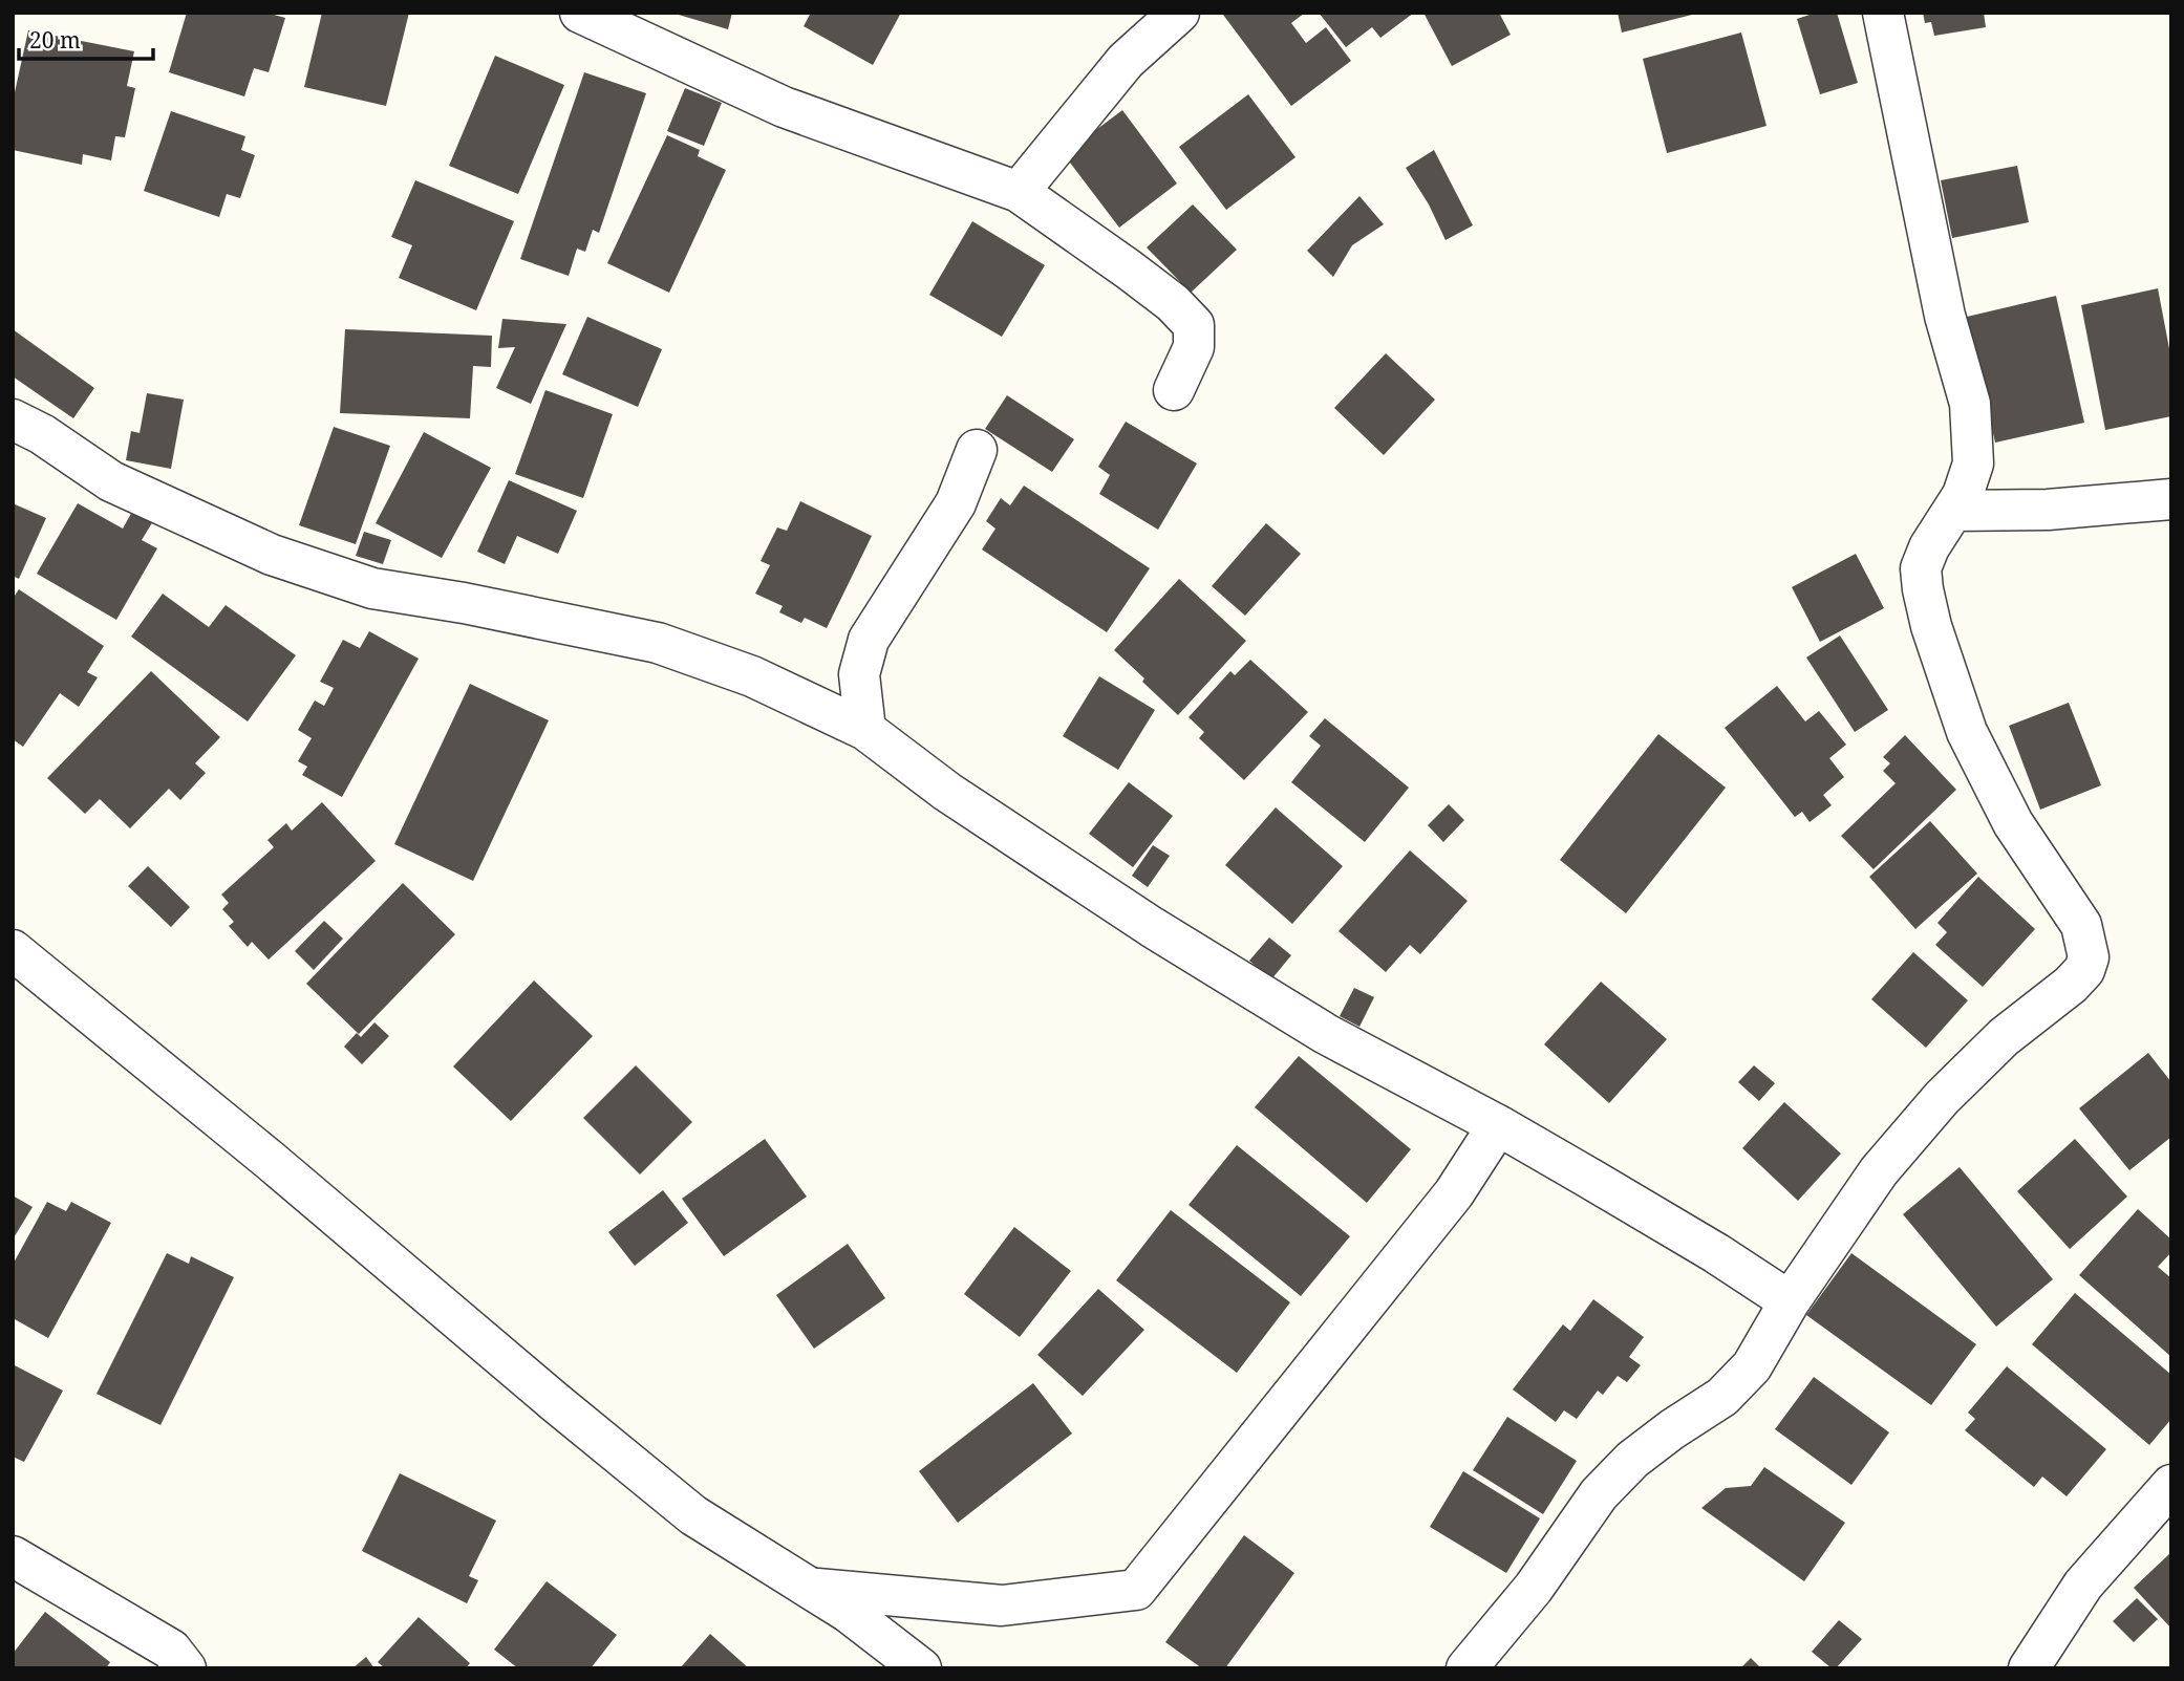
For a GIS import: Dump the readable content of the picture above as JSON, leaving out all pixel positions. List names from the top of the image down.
{
  "scale_bar": "20 m"
}
